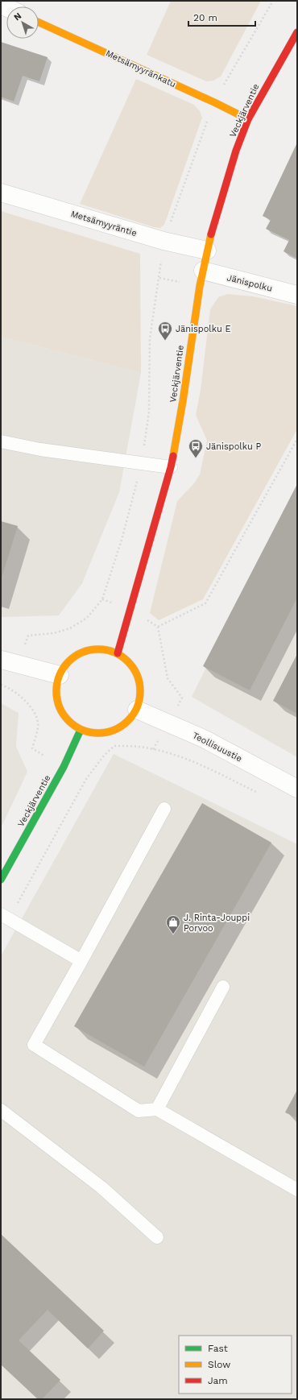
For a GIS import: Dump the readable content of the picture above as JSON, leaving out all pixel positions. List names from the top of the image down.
{
  "streets": {
    "street": [
      "Metsämyyränkatu",
      "Veckjärventie",
      "Metsämyyräntie",
      "Jänispolku",
      "Teollisuustie"
    ]
  },
  "crossings": [
    ["Metsämyyränkatu", "Veckjärventie"],
    ["Veckjärventie", "Metsämyyräntie"],
    ["Veckjärventie", "Jänispolku"],
    ["Veckjärventie", "Teollisuustie"]
  ],
  "places": {
    "bus stop": ["Jänispolku E", "Jänispolku P"],
    "shop": ["J. Rinta-Jouppi Porvoo"]
  },
  "legend": ["Fast", "Slow", "Jam"],
  "scale_bar": "20 m",
  "north": "top left"
}
